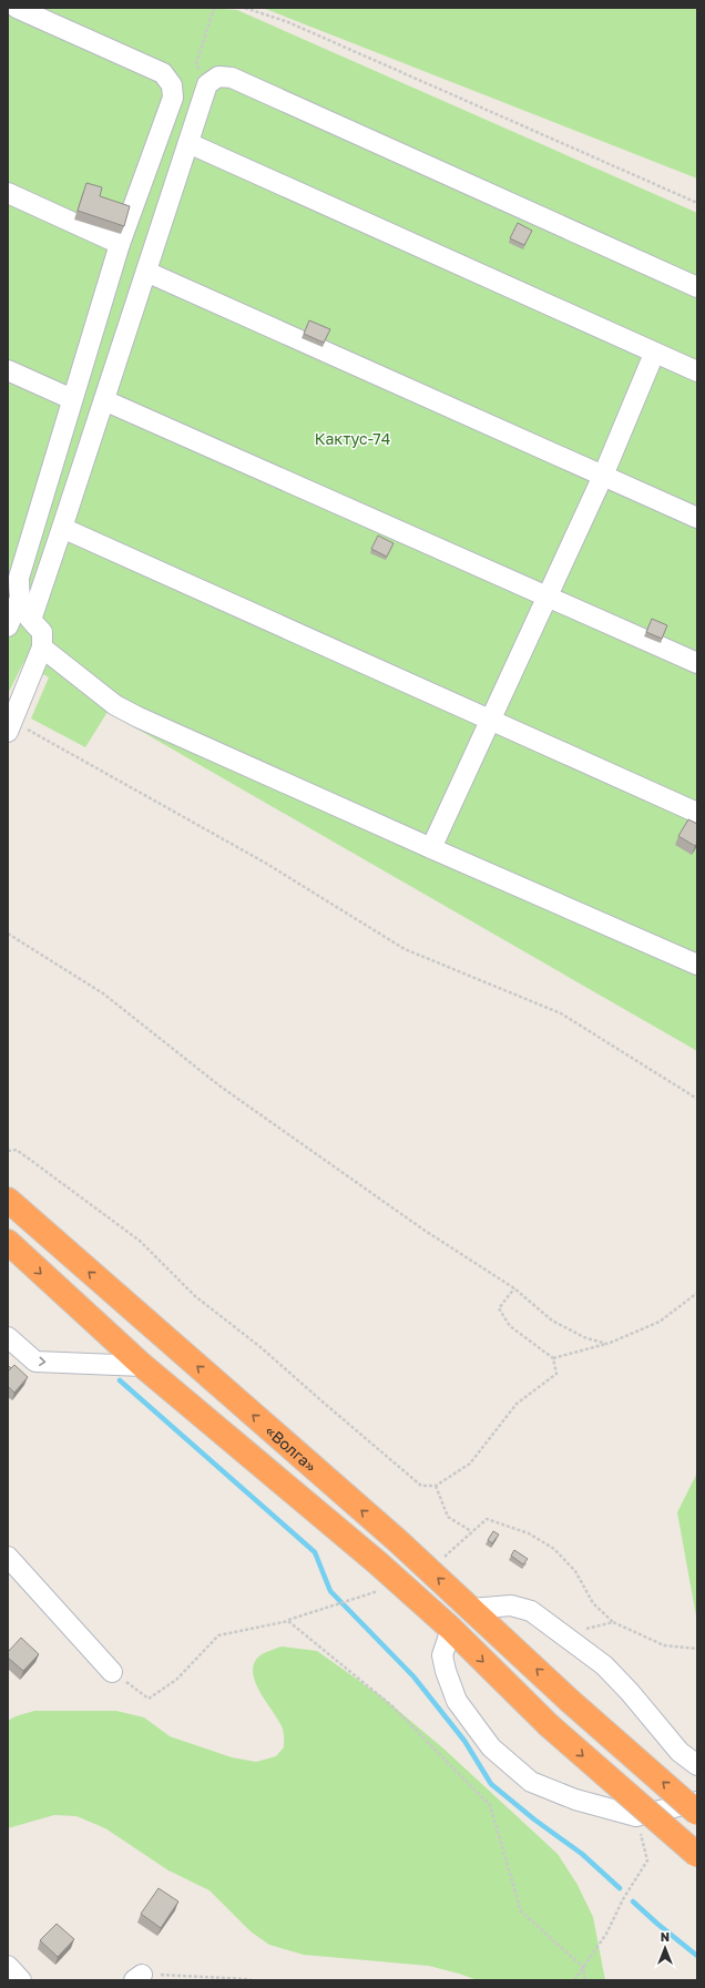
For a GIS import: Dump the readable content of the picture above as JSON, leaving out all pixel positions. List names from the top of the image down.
{
  "streets": {
    "highway": ["«Волга»"]
  },
  "parks": ["Кактус-74"],
  "north": "top"
}
